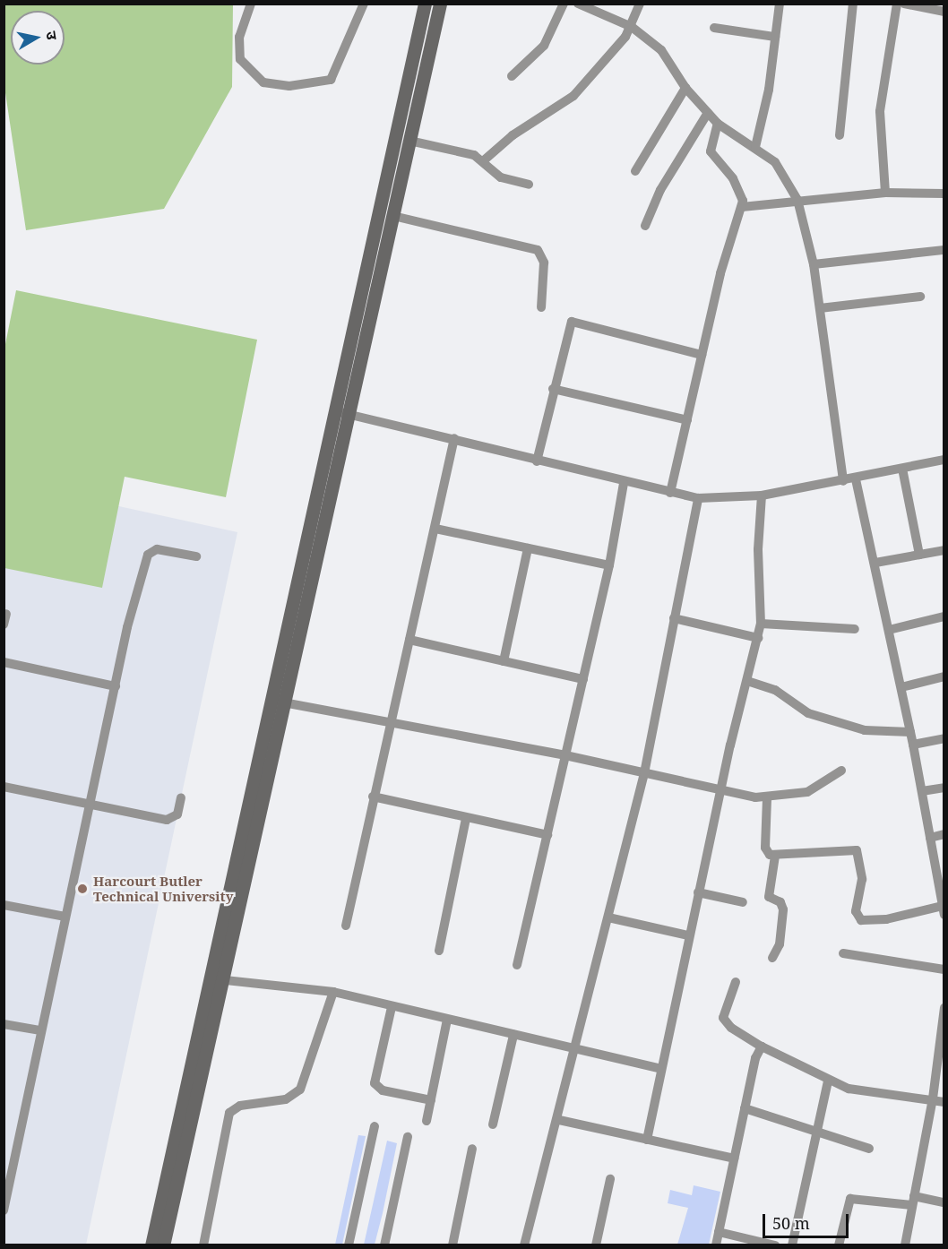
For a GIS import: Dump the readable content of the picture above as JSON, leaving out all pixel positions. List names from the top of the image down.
{
  "places": ["Harcourt Butler Technical University"],
  "scale_bar": "50 m",
  "north": "right"
}
